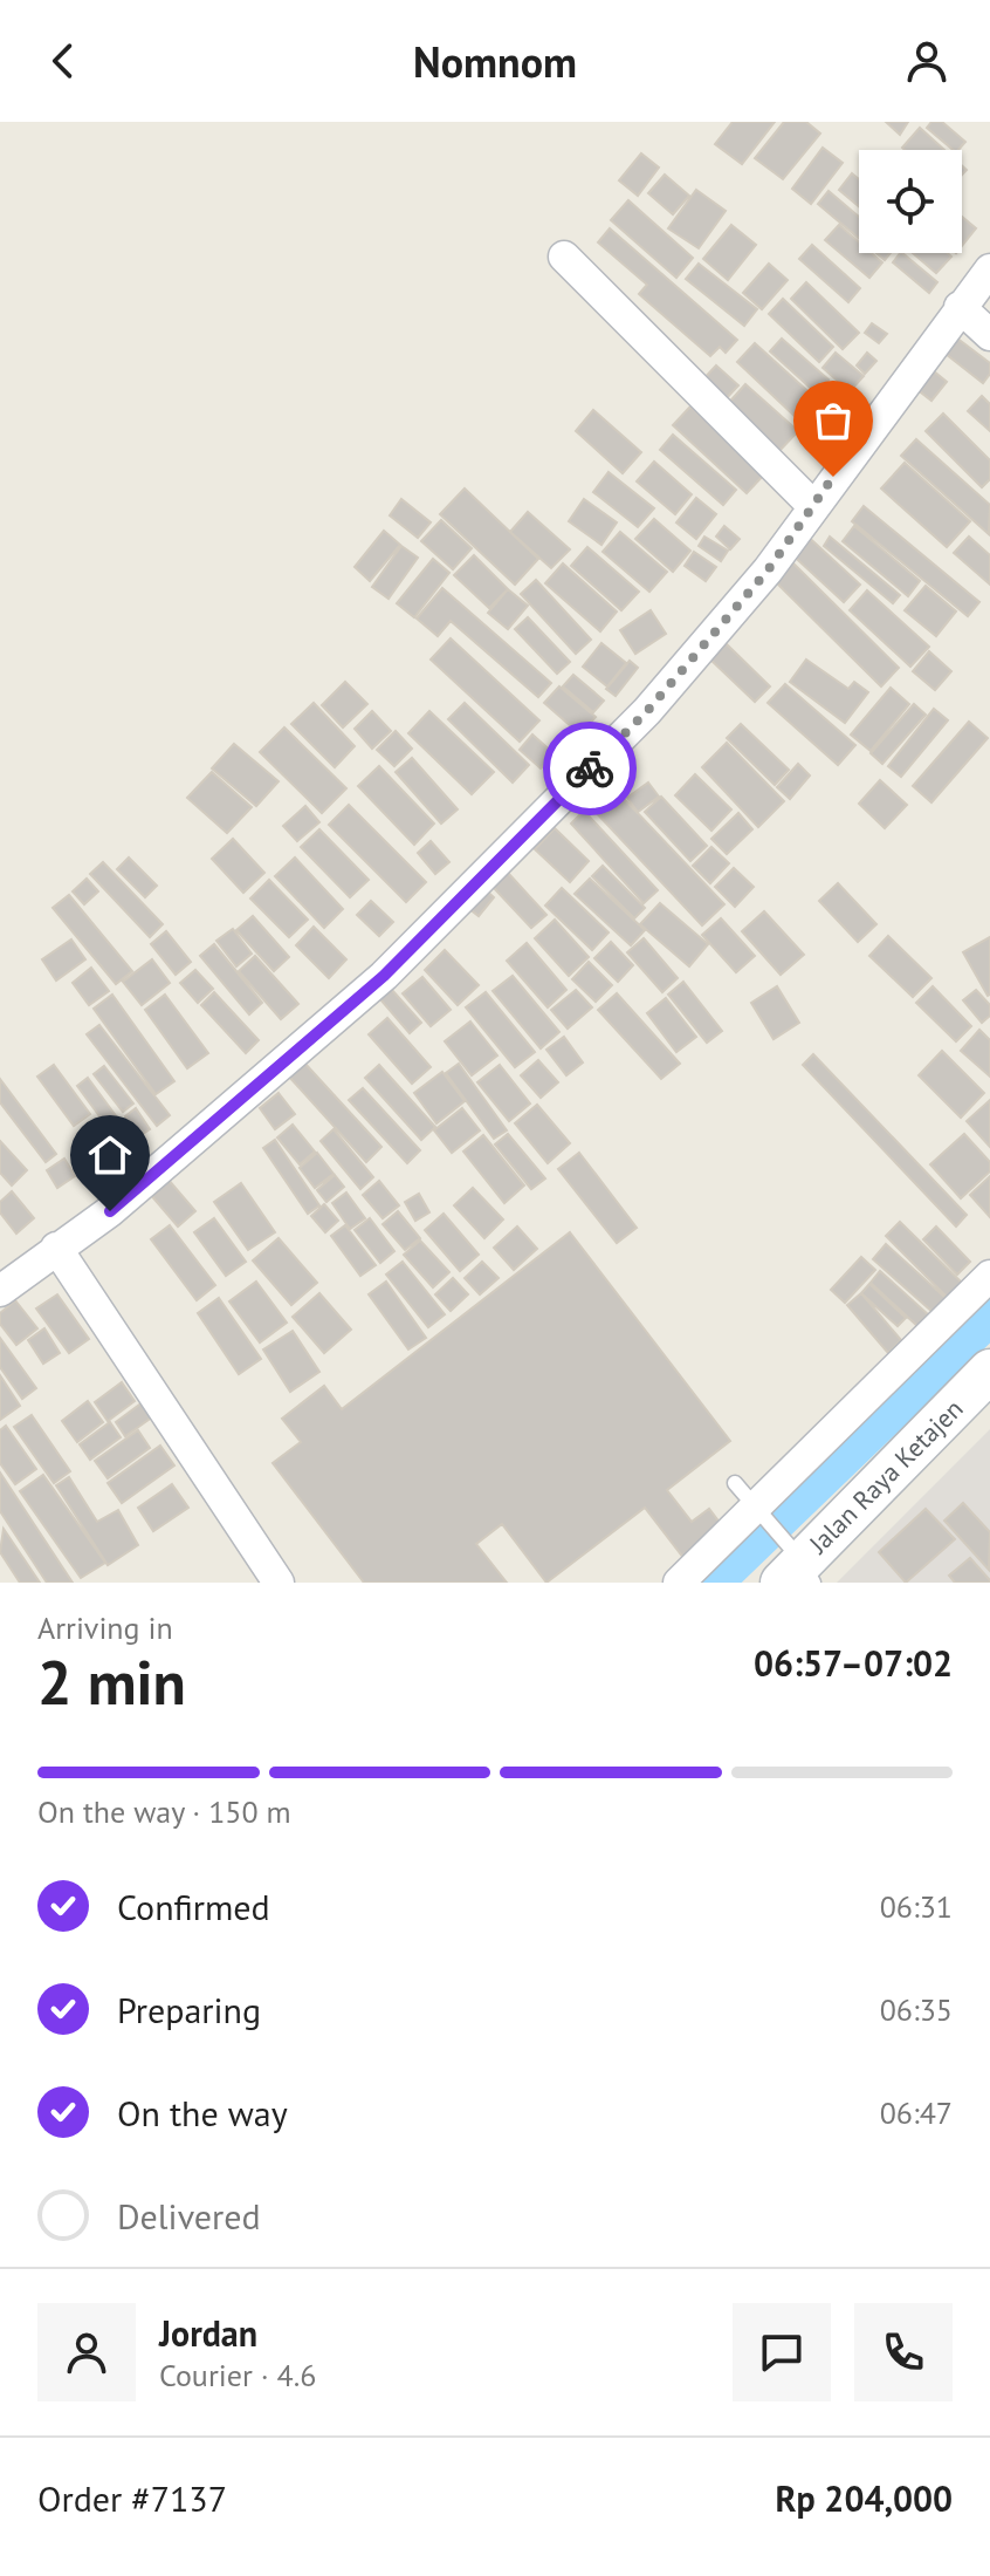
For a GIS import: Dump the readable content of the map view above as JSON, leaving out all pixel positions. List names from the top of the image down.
{
  "streets": {
    "street": ["Jalan Raya Ketajen"]
  },
  "page": {
    "header": "Nomnom",
    "heading": ["2 min", "Arriving in", "06:57–07:02"],
    "panel": [
      "Jordan",
      "Courier · 4.6",
      "Order #7137",
      "Rp 204,000"
    ],
    "bar": "On the way · 150 m",
    "list": [
      ["Confirmed", "06:31"],
      ["Preparing", "06:35"],
      ["On the way", "06:47"],
      "Delivered"
    ]
  }
}
